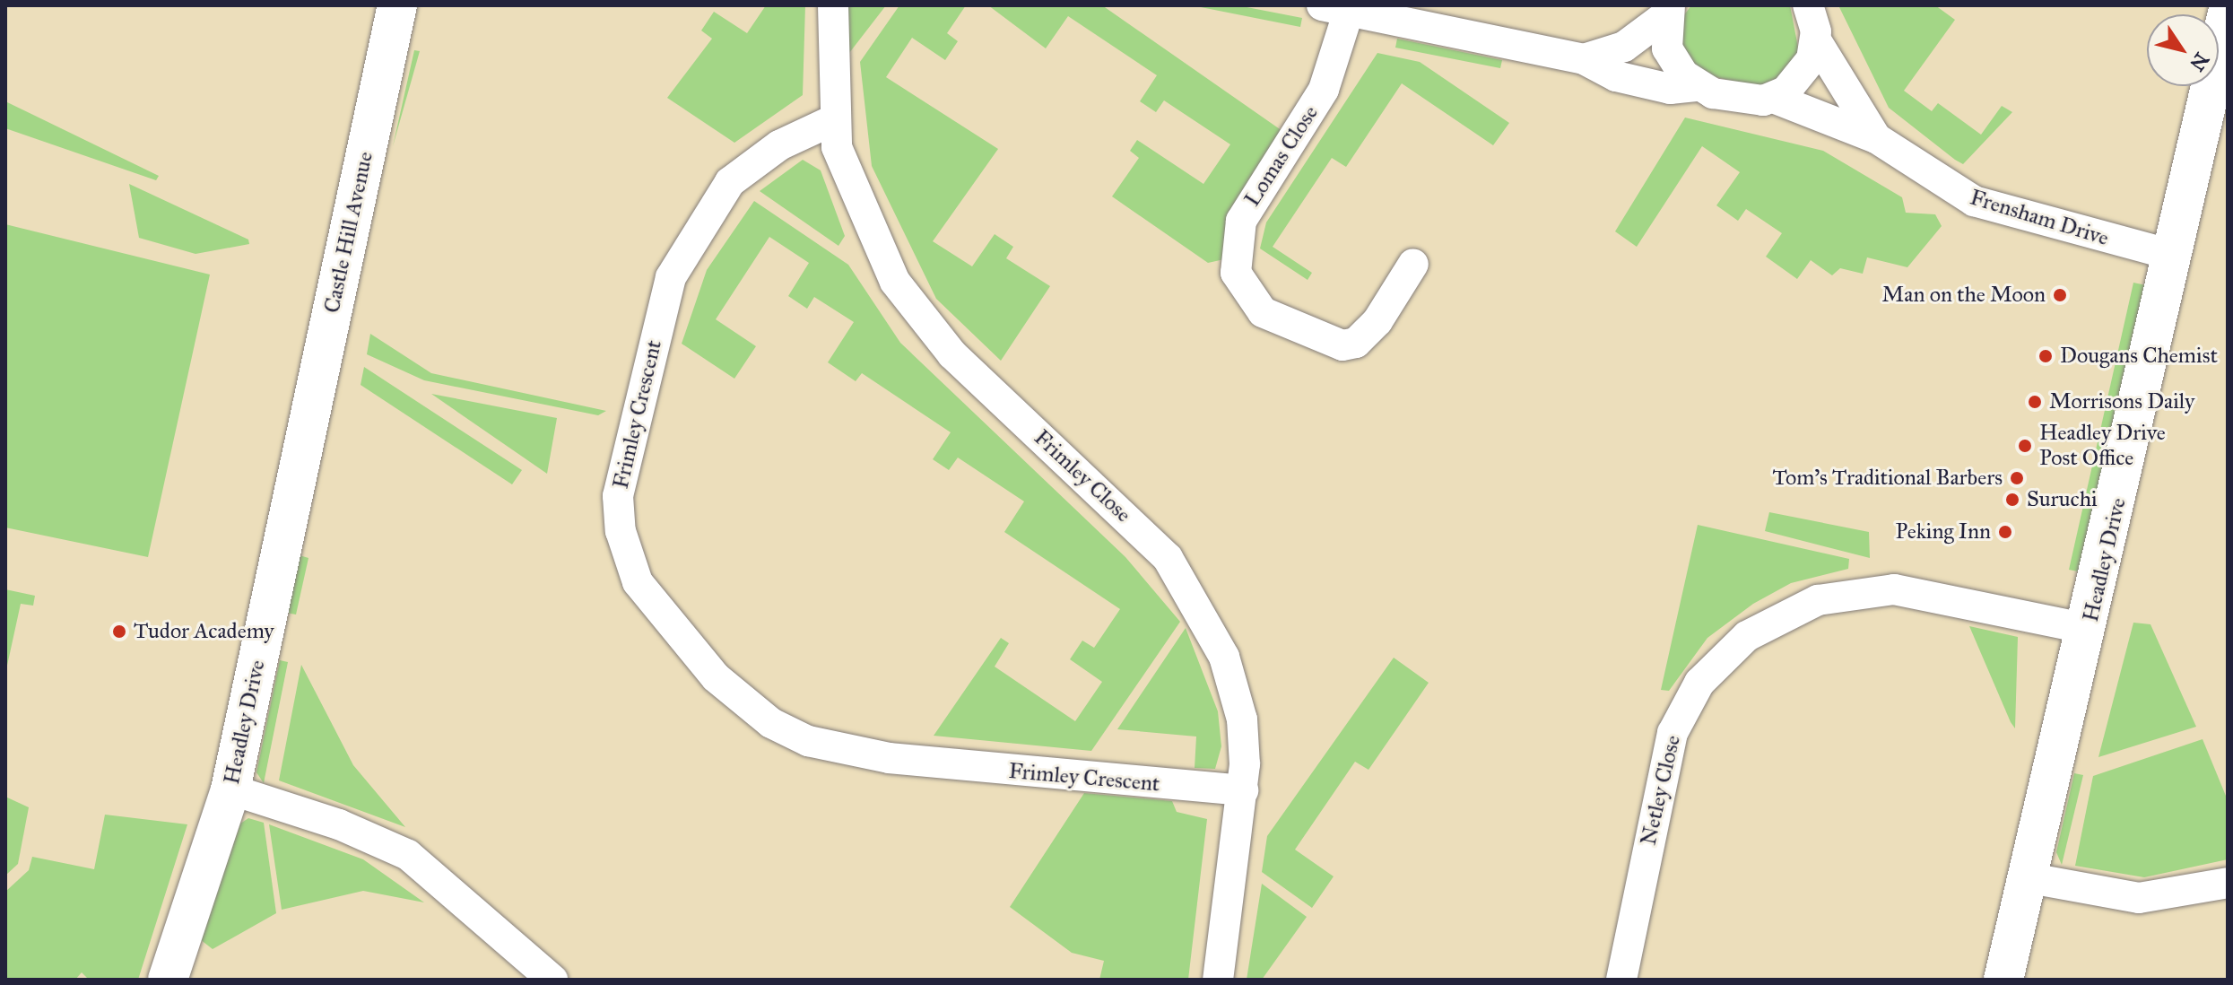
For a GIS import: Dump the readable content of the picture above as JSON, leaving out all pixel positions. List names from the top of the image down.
{
  "streets": {
    "street": [
      "Lomas Close",
      "Frensham Drive",
      "Castle Hill Avenue",
      "Frimley Crescent",
      "Frimley Close",
      "Headley Drive",
      "Netley Close"
    ]
  },
  "crossings": [
    ["Lomas Close", "Frensham Drive"],
    ["Frensham Drive", "Headley Drive"],
    ["Castle Hill Avenue", "Headley Drive"],
    ["Frimley Crescent", "Frimley Close"],
    ["Headley Drive", "Netley Close"]
  ],
  "places": [
    "Man on the Moon",
    "Dougans Chemist",
    "Morrisons Daily",
    "Headley Drive Post Office",
    "Tom's Traditional Barbers",
    "Suruchi",
    "Peking Inn",
    "Tudor Academy"
  ],
  "north": "bottom right"
}
